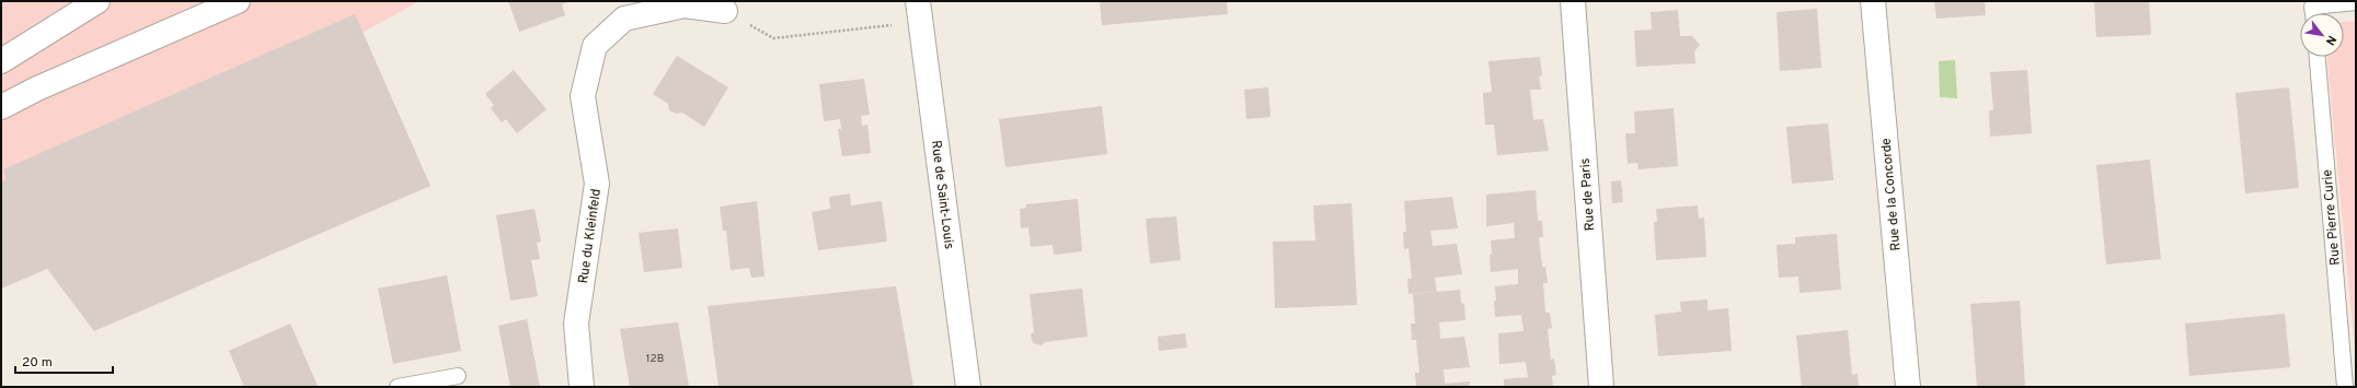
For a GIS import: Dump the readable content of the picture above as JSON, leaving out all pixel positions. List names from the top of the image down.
{
  "streets": {
    "street": [
      "Rue de Saint-Louis",
      "Rue de Paris",
      "Rue de la Concorde",
      "Rue du Kleinfeld"
    ],
    "lane": ["Rue Pierre Curie"]
  },
  "house_numbers": ["12B"],
  "scale_bar": "20 m",
  "north": "bottom right"
}
